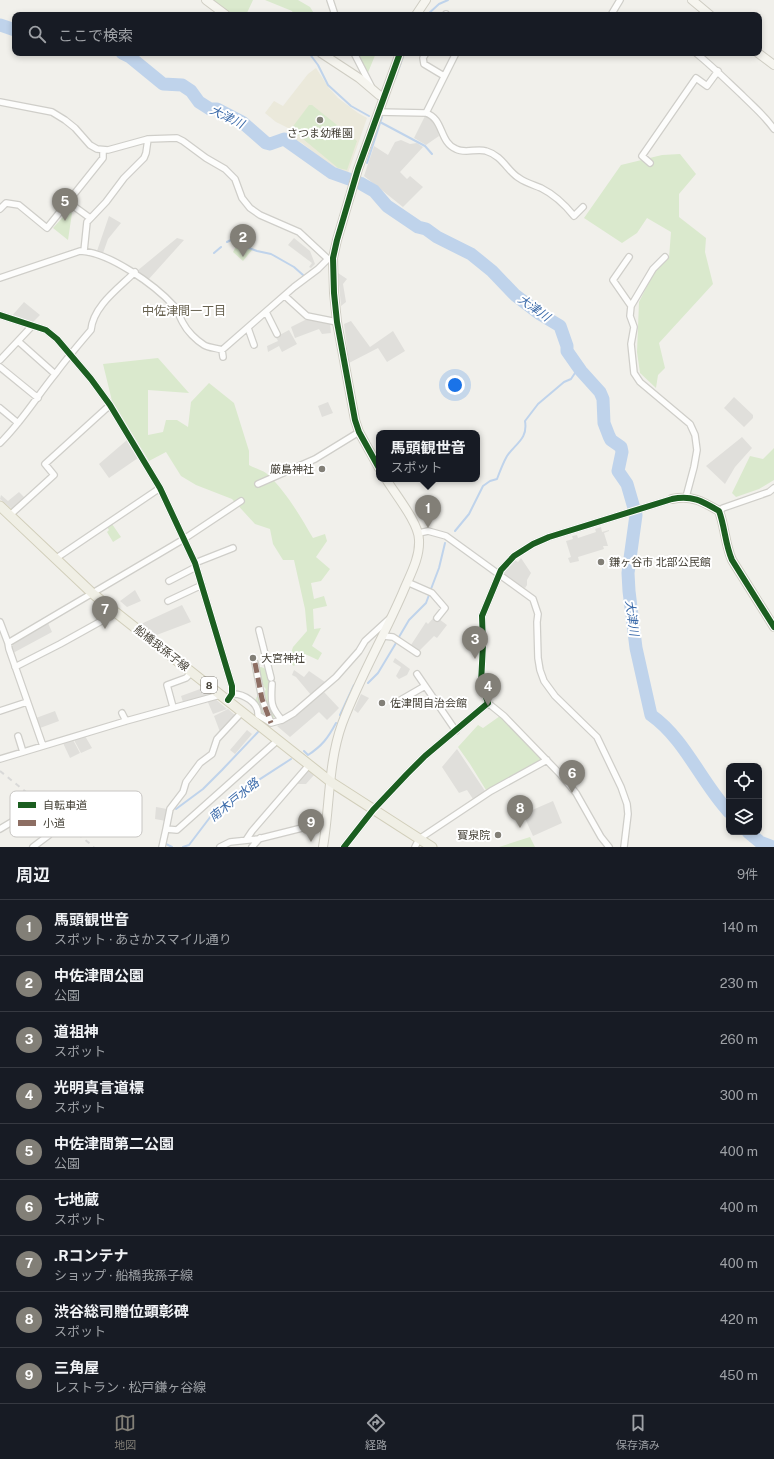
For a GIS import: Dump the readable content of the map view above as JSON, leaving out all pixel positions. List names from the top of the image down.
{
  "streets": {
    "main road": ["船橋我孫子線", "8"]
  },
  "districts": ["中佐津間一丁目"],
  "water": ["大津川", "南木戸水路"],
  "places": [
    "さつま幼稚園",
    "厳島神社",
    "鎌ヶ谷市 北部公民館",
    "大宮神社",
    "佐津間自治会館",
    "寳泉院"
  ],
  "legend": ["自転車道", "小道"],
  "page": {
    "search": "ここで検索",
    "pins": [
      "5",
      "2",
      "1",
      "7",
      "3",
      "4",
      "6",
      "8",
      "9"
    ],
    "popup": ["馬頭観世音", "スポット"],
    "heading": ["周辺", "9件"],
    "list": [
      {
        "mark": "1",
        "name": "馬頭観世音",
        "note": "スポット · あさかスマイル通り",
        "value": "140 m"
      },
      {
        "mark": "2",
        "name": "中佐津間公園",
        "note": "公園",
        "value": "230 m"
      },
      {
        "mark": "3",
        "name": "道祖神",
        "note": "スポット",
        "value": "260 m"
      },
      {
        "mark": "4",
        "name": "光明真言道標",
        "note": "スポット",
        "value": "300 m"
      },
      {
        "mark": "5",
        "name": "中佐津間第二公園",
        "note": "公園",
        "value": "400 m"
      },
      {
        "mark": "6",
        "name": "七地蔵",
        "note": "スポット",
        "value": "400 m"
      },
      {
        "mark": "7",
        "name": ".Rコンテナ",
        "note": "ショップ · 船橋我孫子線",
        "value": "400 m"
      },
      {
        "mark": "8",
        "name": "渋谷総司贈位顕彰碑",
        "note": "スポット",
        "value": "420 m"
      },
      {
        "mark": "9",
        "name": "三角屋",
        "note": "レストラン · 松戸鎌ヶ谷線",
        "value": "450 m"
      }
    ],
    "nav": ["地図", "経路", "保存済み"]
  }
}
